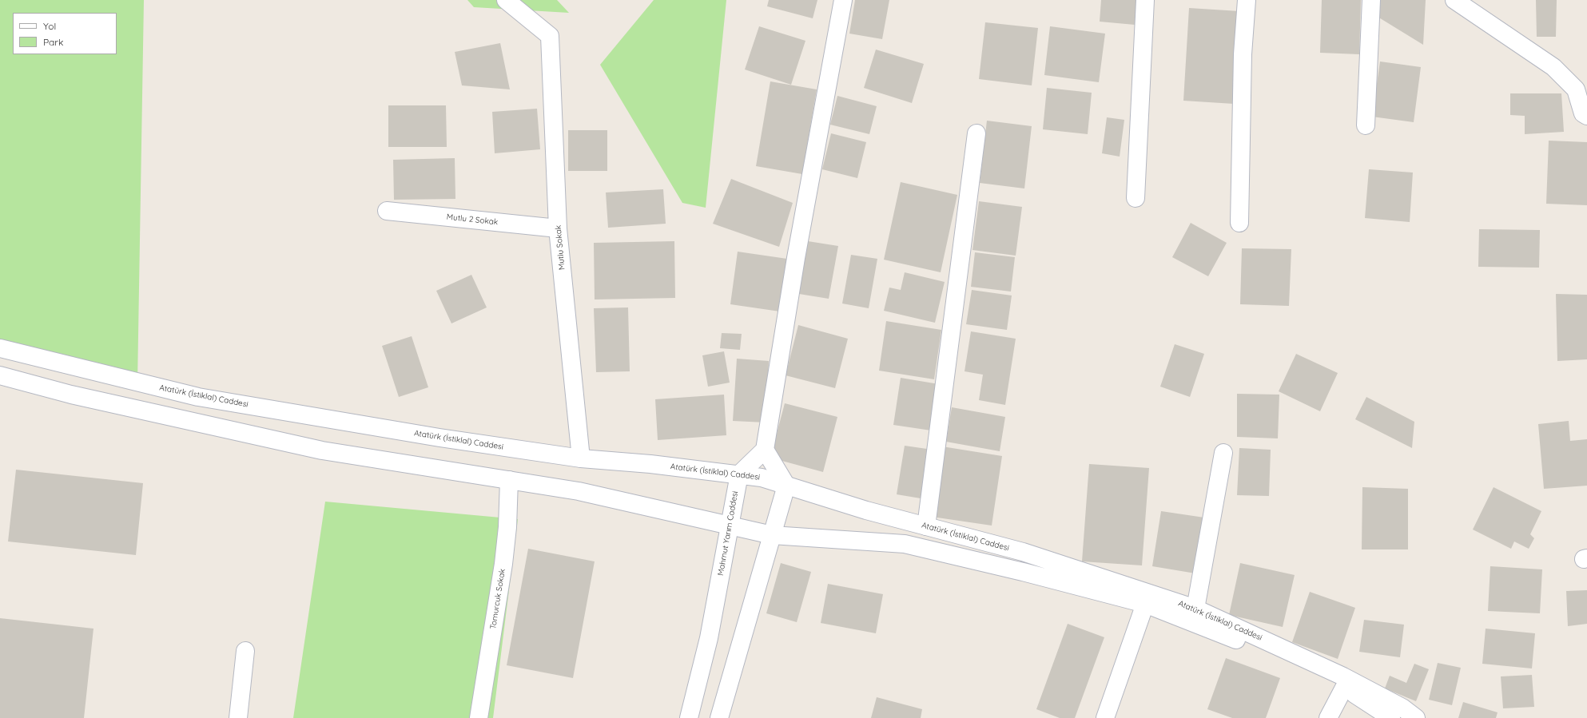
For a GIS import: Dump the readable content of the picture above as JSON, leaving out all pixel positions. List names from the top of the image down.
{
  "streets": {
    "street": [
      "Mutlu 2 Sokak",
      "Mutlu Sokak",
      "Atatürk (İstiklal) Caddesi",
      "Mahmut Yarım Caddesi",
      "Tomurcuk Sokak"
    ]
  },
  "crossings": [
    ["Mutlu 2 Sokak", "Mutlu Sokak"],
    ["Mutlu Sokak", "Atatürk (İstiklal) Caddesi"],
    ["Atatürk (İstiklal) Caddesi", "Mahmut Yarım Caddesi"],
    ["Atatürk (İstiklal) Caddesi", "Tomurcuk Sokak"]
  ],
  "legend": ["Yol", "Park"]
}
